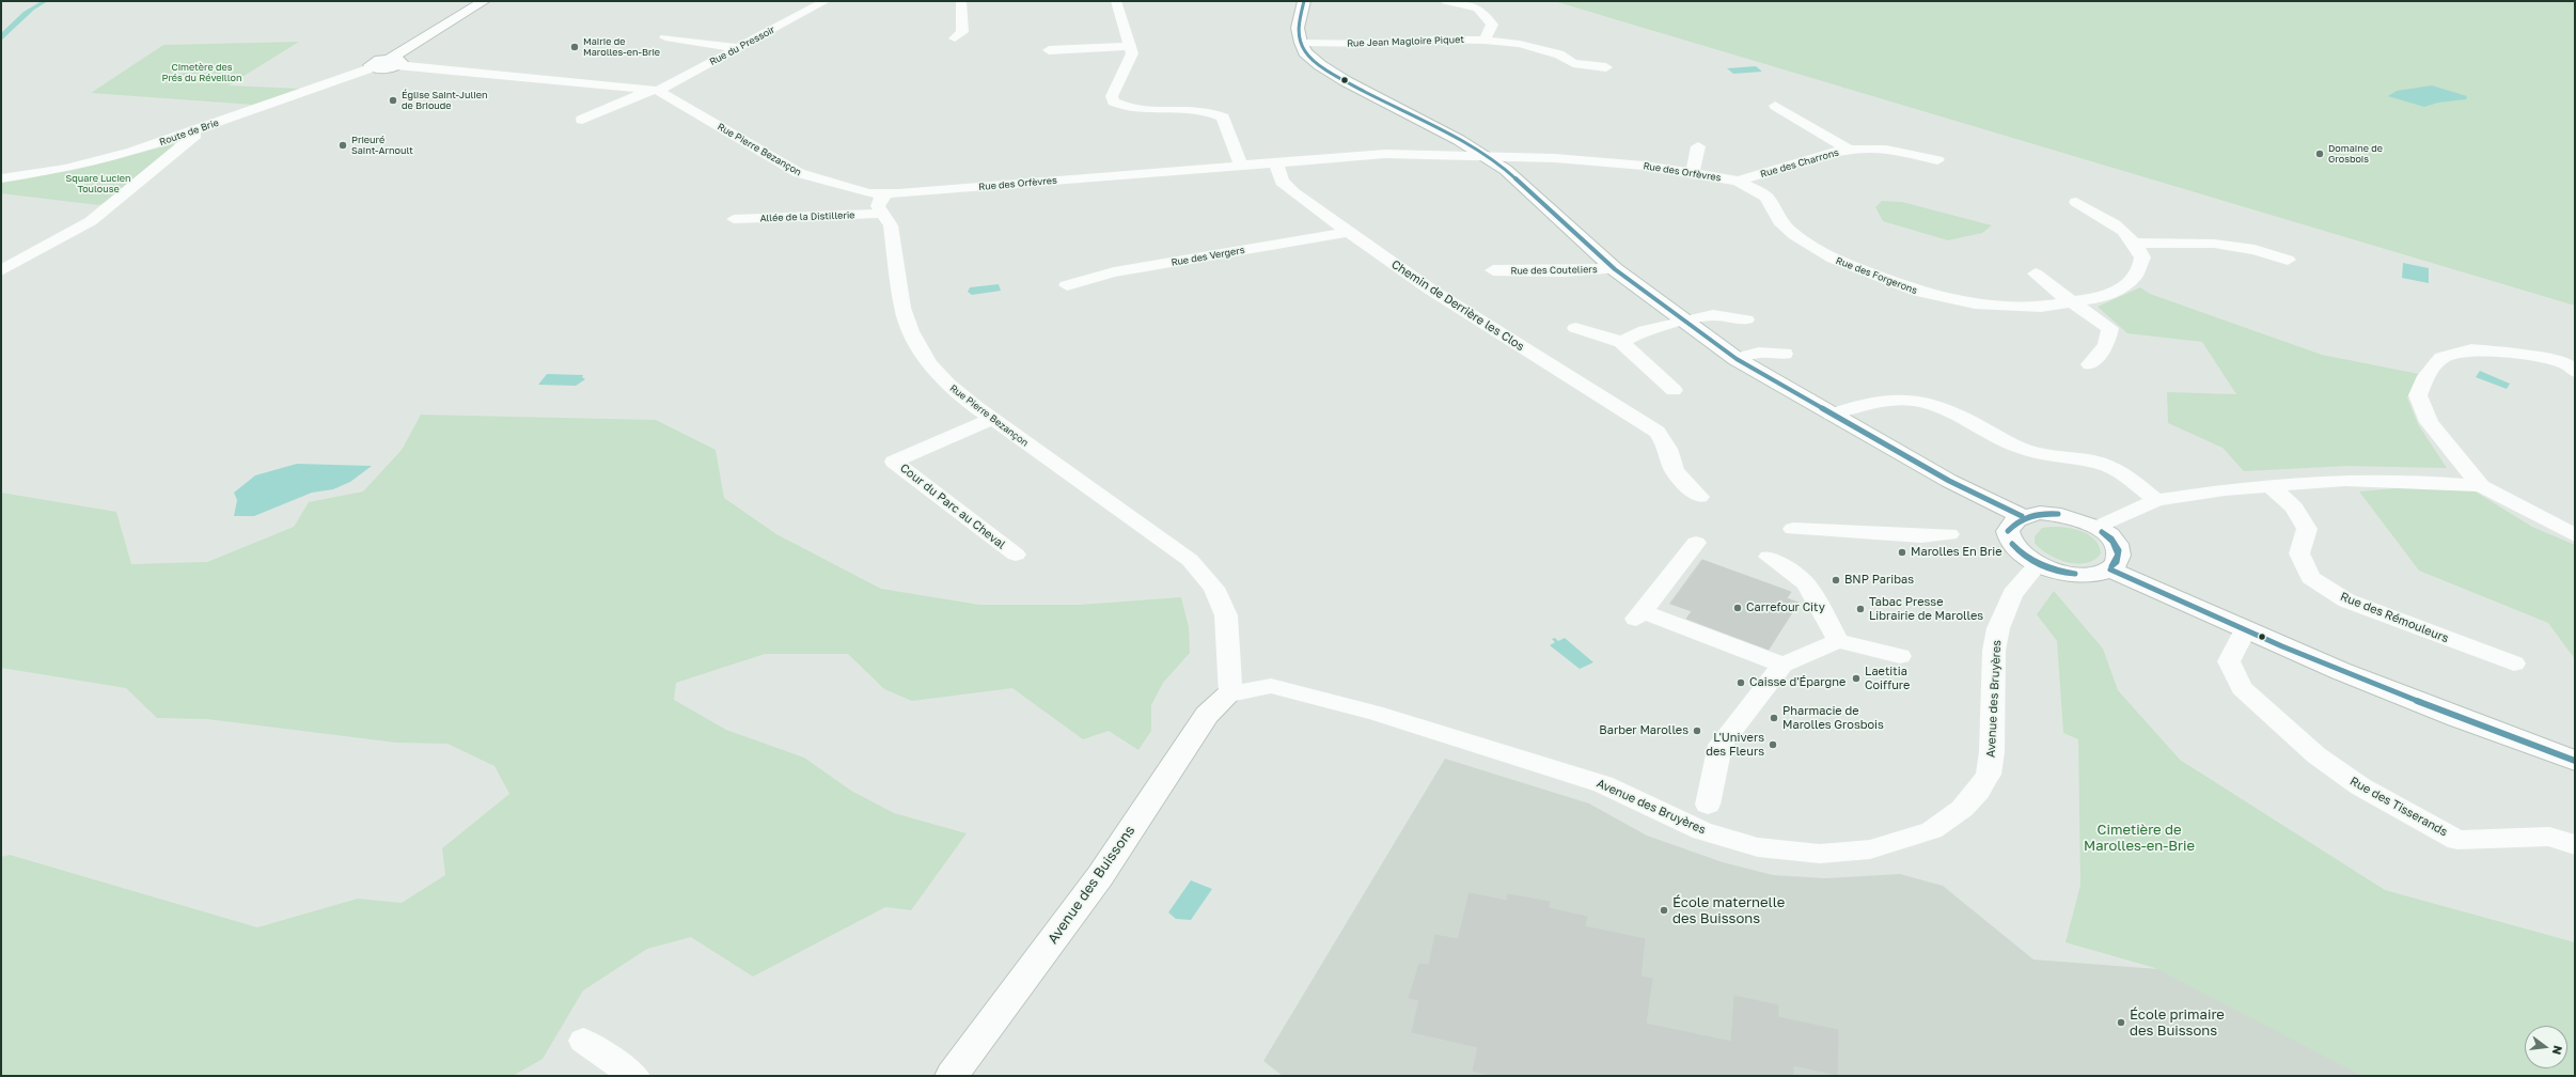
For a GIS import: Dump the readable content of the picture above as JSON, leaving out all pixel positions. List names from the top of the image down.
{
  "streets": {
    "street": [
      "Rue Jean Magloire Piquet",
      "Rue du Pressoir",
      "Route de Brie",
      "Rue Pierre Bezançon",
      "Rue des Charrons",
      "Rue des Orfèvres",
      "Allée de la Distillerie",
      "Rue des Vergers",
      "Rue des Couteliers",
      "Rue des Forgerons",
      "Chemin de Derrière les Clos",
      "Cour du Parc au Cheval",
      "Rue des Rémouleurs",
      "Avenue des Bruyères",
      "Rue des Tisserands",
      "Avenue des Buissons"
    ]
  },
  "crossings": [
    ["Rue du Pressoir", "Rue Pierre Bezançon"],
    ["Rue Pierre Bezançon", "Rue des Orfèvres"],
    ["Rue Pierre Bezançon", "Allée de la Distillerie"],
    ["Rue Pierre Bezançon", "Cour du Parc au Cheval"],
    ["Rue Pierre Bezançon", "Avenue des Bruyères"],
    ["Rue Pierre Bezançon", "Avenue des Buissons"],
    ["Rue des Charrons", "Rue des Orfèvres"],
    ["Rue des Charrons", "Rue des Forgerons"],
    ["Rue des Orfèvres", "Rue des Forgerons"],
    ["Rue des Orfèvres", "Chemin de Derrière les Clos"],
    ["Rue des Vergers", "Chemin de Derrière les Clos"],
    ["Avenue des Bruyères", "Avenue des Buissons"]
  ],
  "parks": ["Cimetère des Prés du Réveillon", "Square Lucien Toulouse", "Cimetière de Marolles-en-Brie"],
  "places": [
    "Mairie de Marolles-en-Brie",
    "Église Saint-Julien de Brioude",
    "Prieuré Saint-Arnoult",
    "Domaine de Grosbois",
    "Marolles En Brie",
    "BNP Paribas",
    "Carrefour City",
    "Tabac Presse Librairie de Marolles",
    "Laetitia Coiffure",
    "Caisse d'Épargne",
    "Pharmacie de Marolles Grosbois",
    "Barber Marolles",
    "L'Univers des Fleurs",
    "École maternelle des Buissons",
    "École primaire des Buissons"
  ],
  "north": "right"
}
